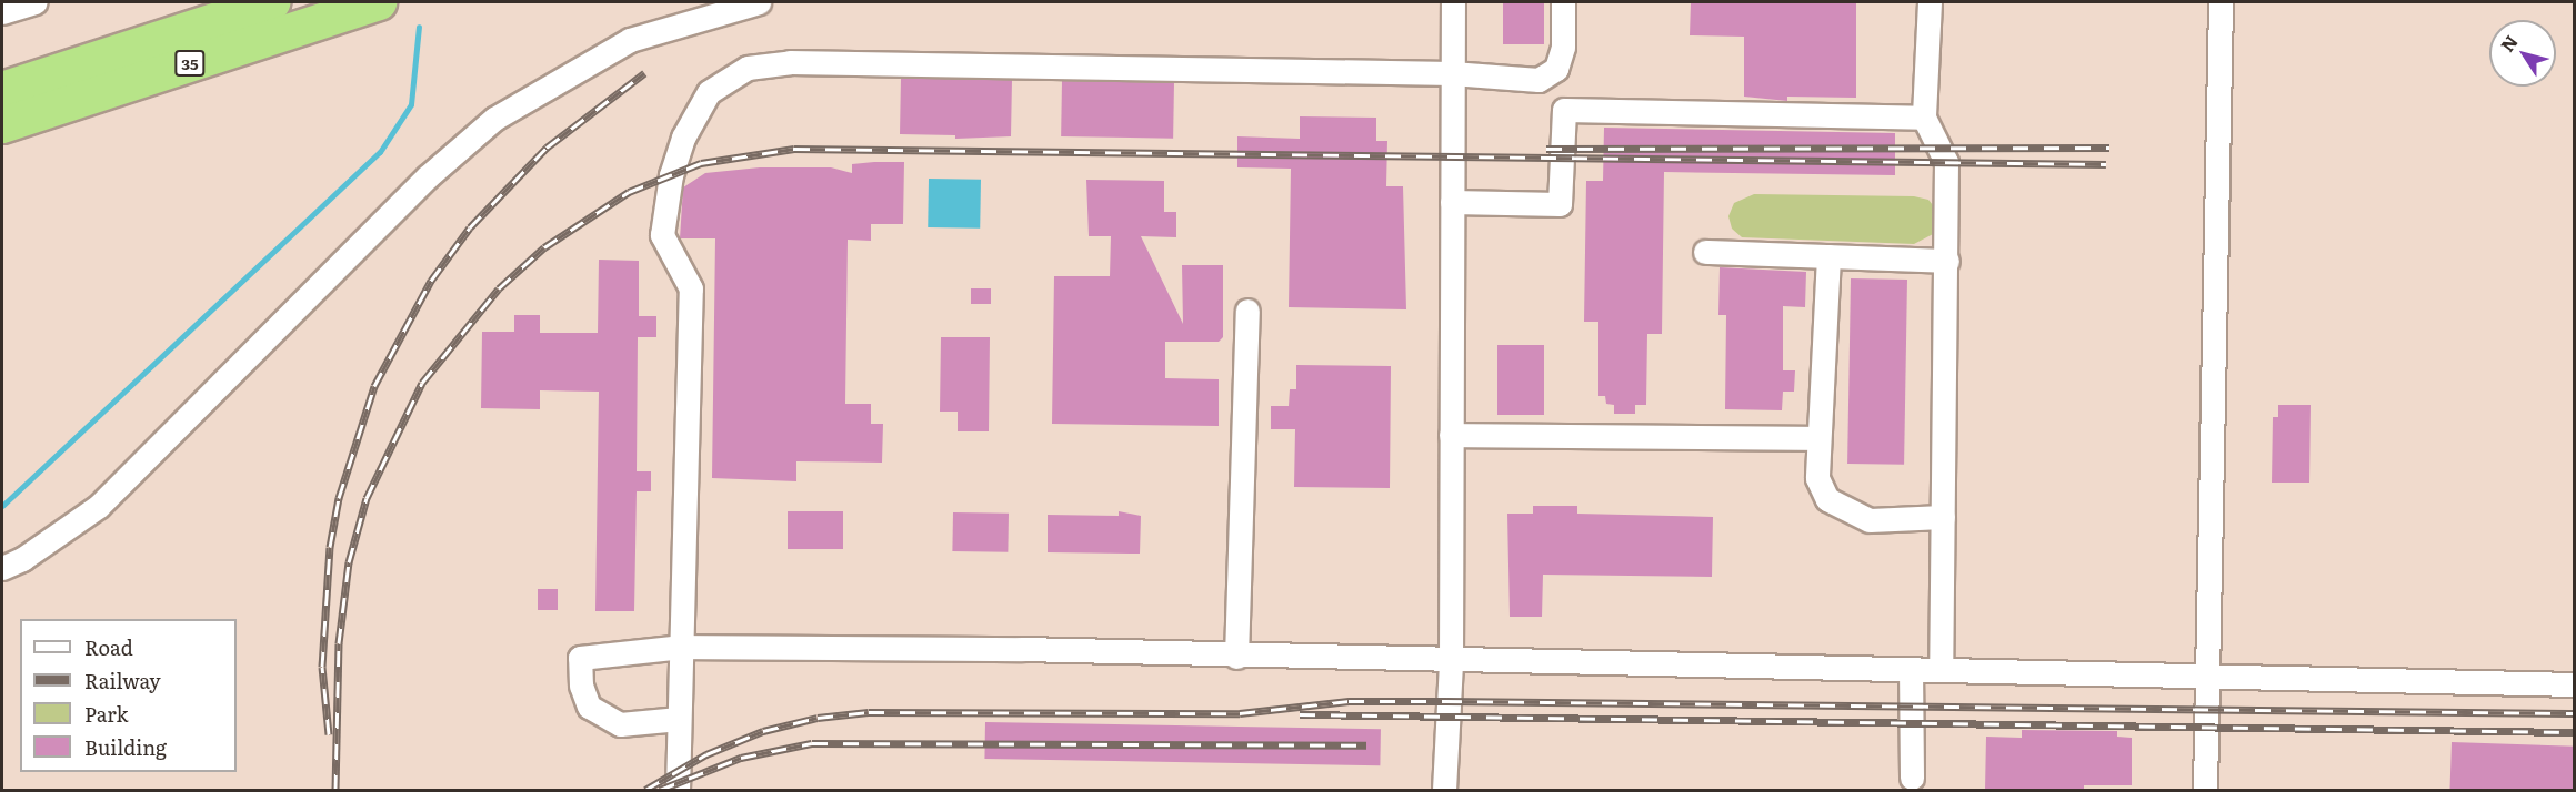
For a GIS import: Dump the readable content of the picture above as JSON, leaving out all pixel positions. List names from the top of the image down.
{
  "streets": {
    "highway": ["35"]
  },
  "legend": [
    "Road",
    "Railway",
    "Park",
    "Building"
  ],
  "north": "top left"
}
